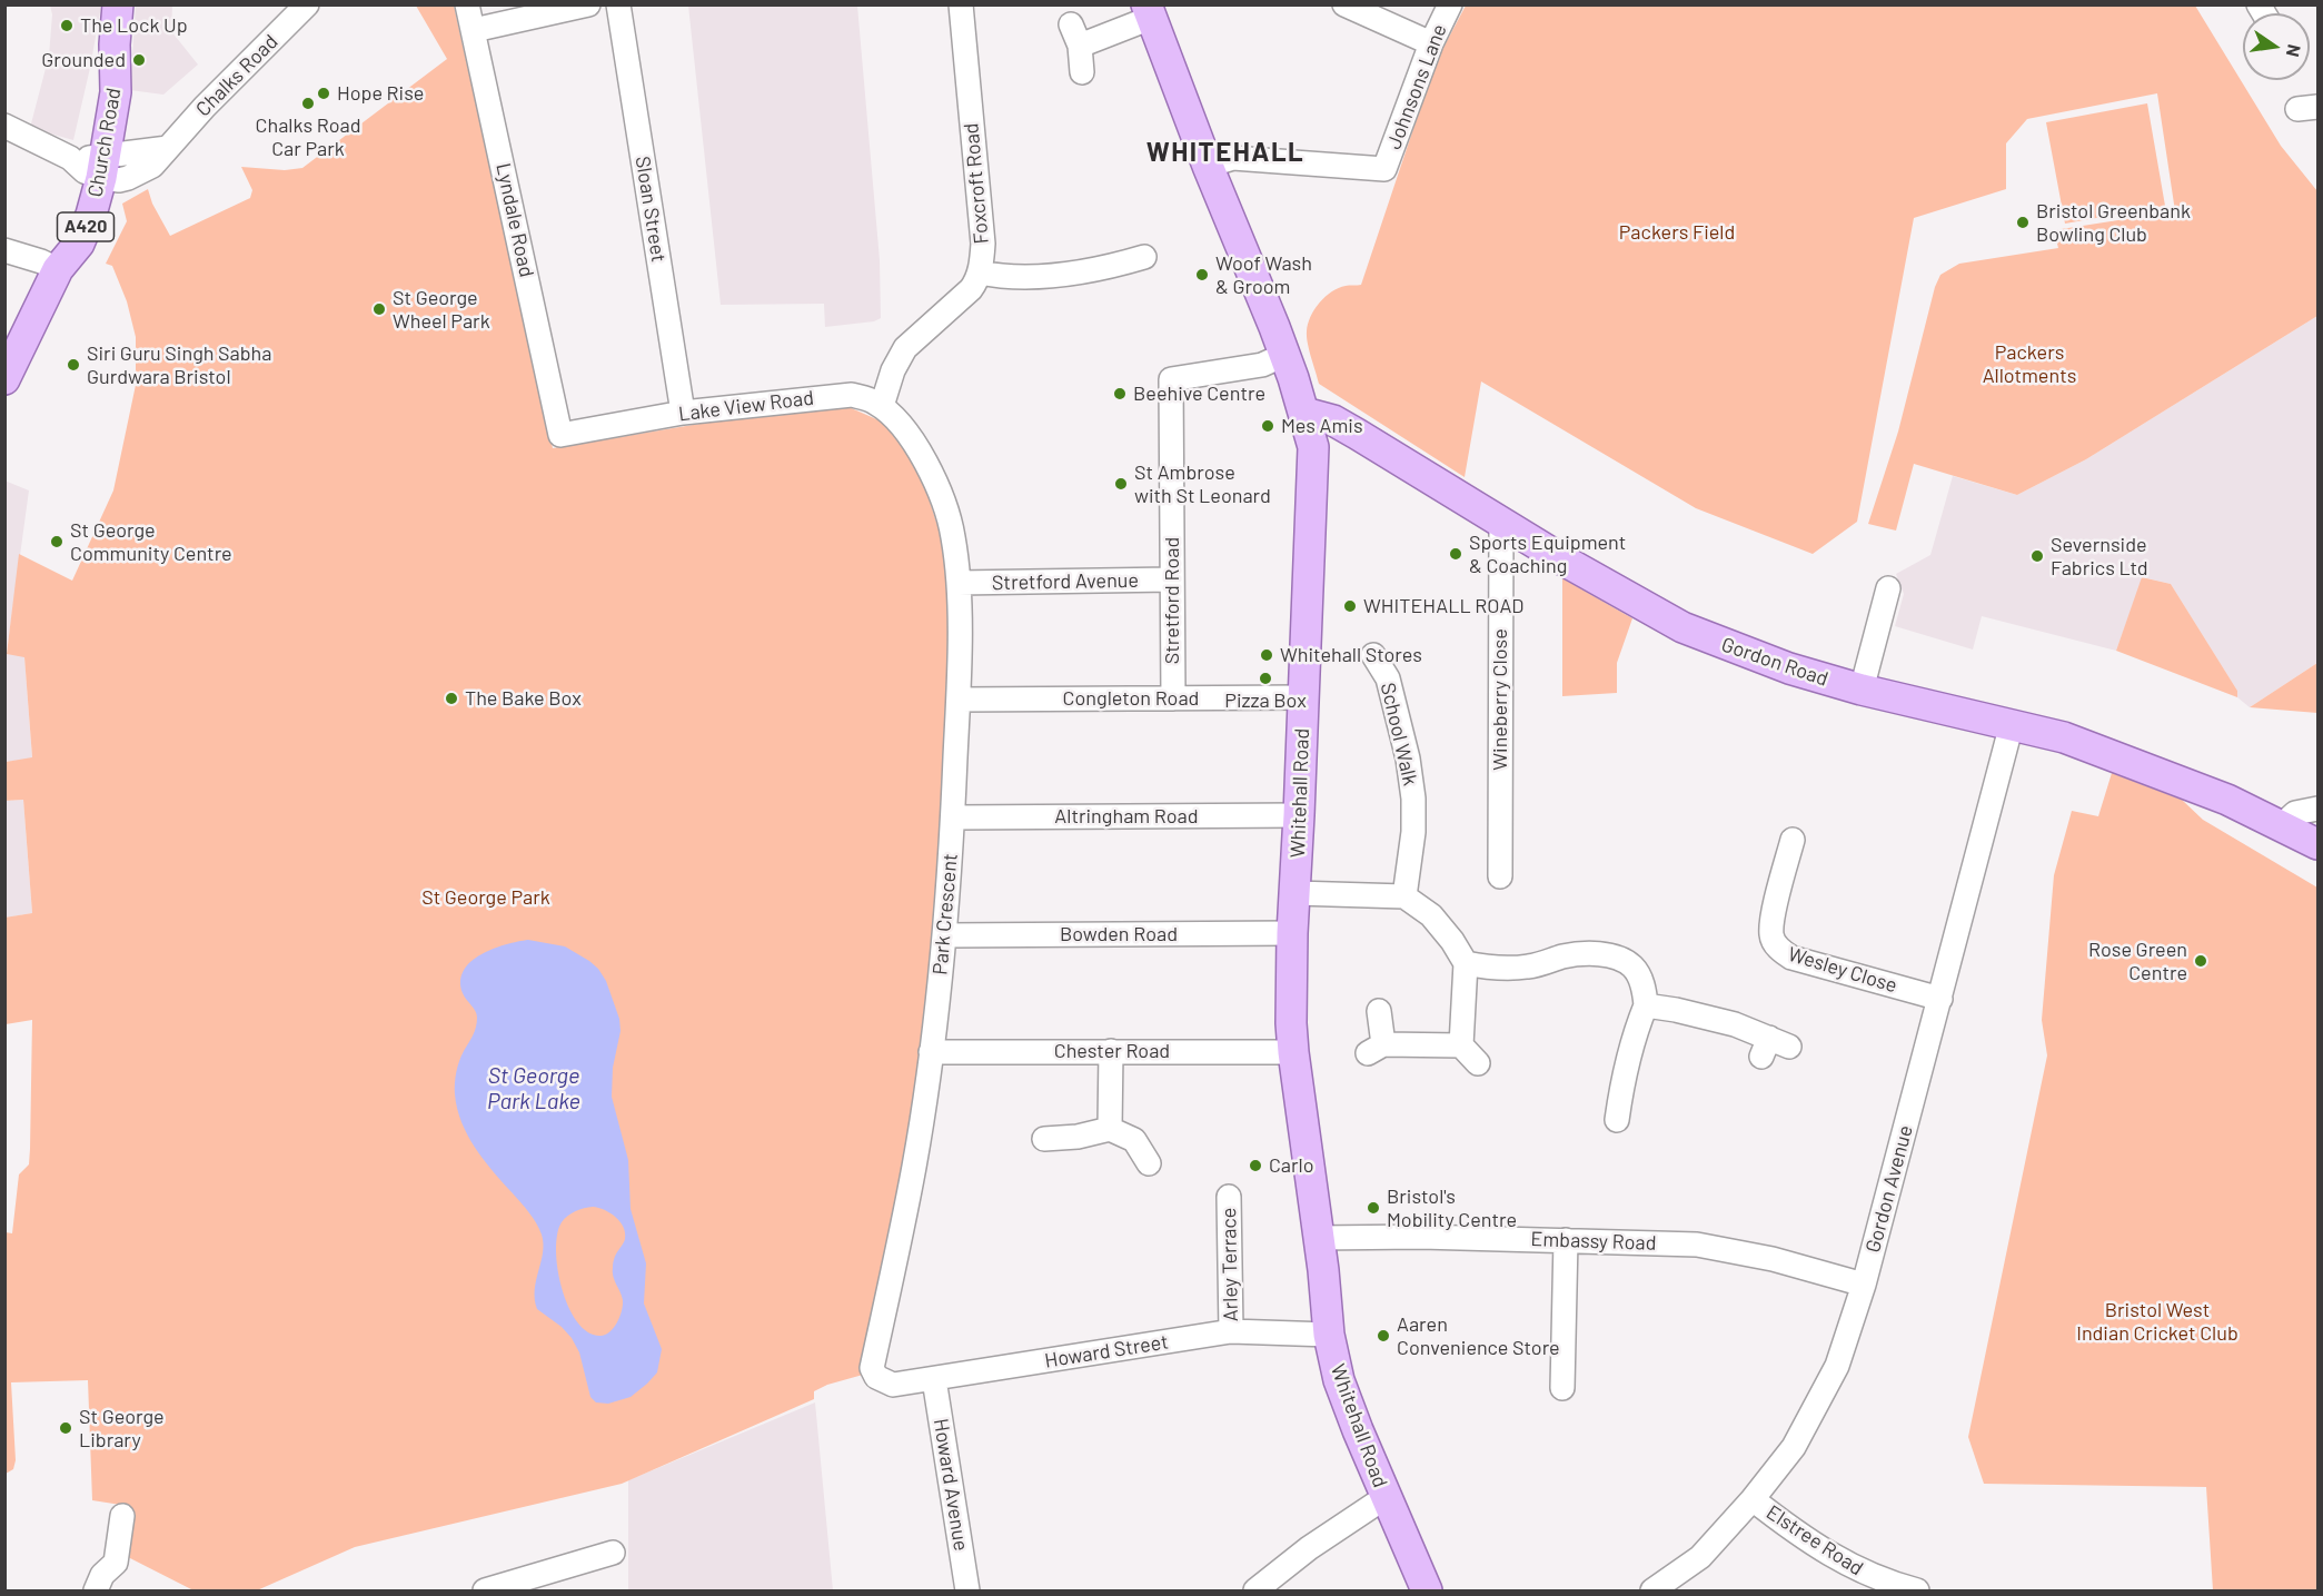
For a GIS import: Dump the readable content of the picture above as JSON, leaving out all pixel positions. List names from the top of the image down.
{
  "streets": {
    "main road": [
      "Church Road",
      "A420",
      "Gordon Road",
      "Whitehall Road"
    ],
    "street": [
      "Chalks Road",
      "Johnsons Lane",
      "Foxcroft Road",
      "Sloan Street",
      "Lyndale Road",
      "Lake View Road",
      "Stretford Avenue",
      "Stretford Road",
      "Congleton Road",
      "Wineberry Close",
      "School Walk",
      "Altringham Road",
      "Park Crescent",
      "Bowden Road",
      "Wesley Close",
      "Chester Road",
      "Gordon Avenue",
      "Embassy Road",
      "Arley Terrace",
      "Howard Street",
      "Howard Avenue",
      "Elstree Road"
    ]
  },
  "crossings": [
    ["Chalks Road", "Church Road"],
    ["Johnsons Lane", "Whitehall Road"],
    ["Foxcroft Road", "Lake View Road"],
    ["Sloan Street", "Lake View Road"],
    ["Lyndale Road", "Lake View Road"],
    ["Lake View Road", "Park Crescent"],
    ["Stretford Avenue", "Stretford Road"],
    ["Stretford Avenue", "Park Crescent"],
    ["Stretford Road", "Congleton Road"],
    ["Stretford Road", "Whitehall Road"],
    ["Gordon Road", "Wineberry Close"],
    ["Gordon Road", "Whitehall Road"],
    ["Gordon Road", "Gordon Avenue"],
    ["Congleton Road", "Whitehall Road"],
    ["Congleton Road", "Park Crescent"],
    ["Whitehall Road", "Altringham Road"],
    ["Whitehall Road", "Bowden Road"],
    ["Whitehall Road", "Chester Road"],
    ["Whitehall Road", "Embassy Road"],
    ["Whitehall Road", "Howard Street"],
    ["Altringham Road", "Park Crescent"],
    ["Park Crescent", "Bowden Road"],
    ["Park Crescent", "Chester Road"],
    ["Park Crescent", "Howard Street"],
    ["Wesley Close", "Gordon Avenue"],
    ["Gordon Avenue", "Embassy Road"],
    ["Gordon Avenue", "Elstree Road"],
    ["Arley Terrace", "Howard Street"],
    ["Howard Street", "Howard Avenue"]
  ],
  "districts": ["WHITEHALL"],
  "water": ["St George Park Lake"],
  "parks": [
    "Packers Field",
    "Packers Allotments",
    "St George Park",
    "Bristol West Indian Cricket Club"
  ],
  "places": [
    "The Lock Up",
    "Grounded",
    "Hope Rise",
    "Chalks Road Car Park",
    "Bristol Greenbank Bowling Club",
    "Woof Wash & Groom",
    "St George Wheel Park",
    "Siri Guru Singh Sabha Gurdwara Bristol",
    "Beehive Centre",
    "Mes Amis",
    "St Ambrose with St Leonard",
    "St George Community Centre",
    "Sports Equipment & Coaching",
    "Severnside Fabrics Ltd",
    "WHITEHALL ROAD",
    "Whitehall Stores",
    "Pizza Box",
    "The Bake Box",
    "Rose Green Centre",
    "Carlo",
    "Bristol's Mobility Centre",
    "Aaren Convenience Store",
    "St George Library"
  ],
  "north": "right"
}
